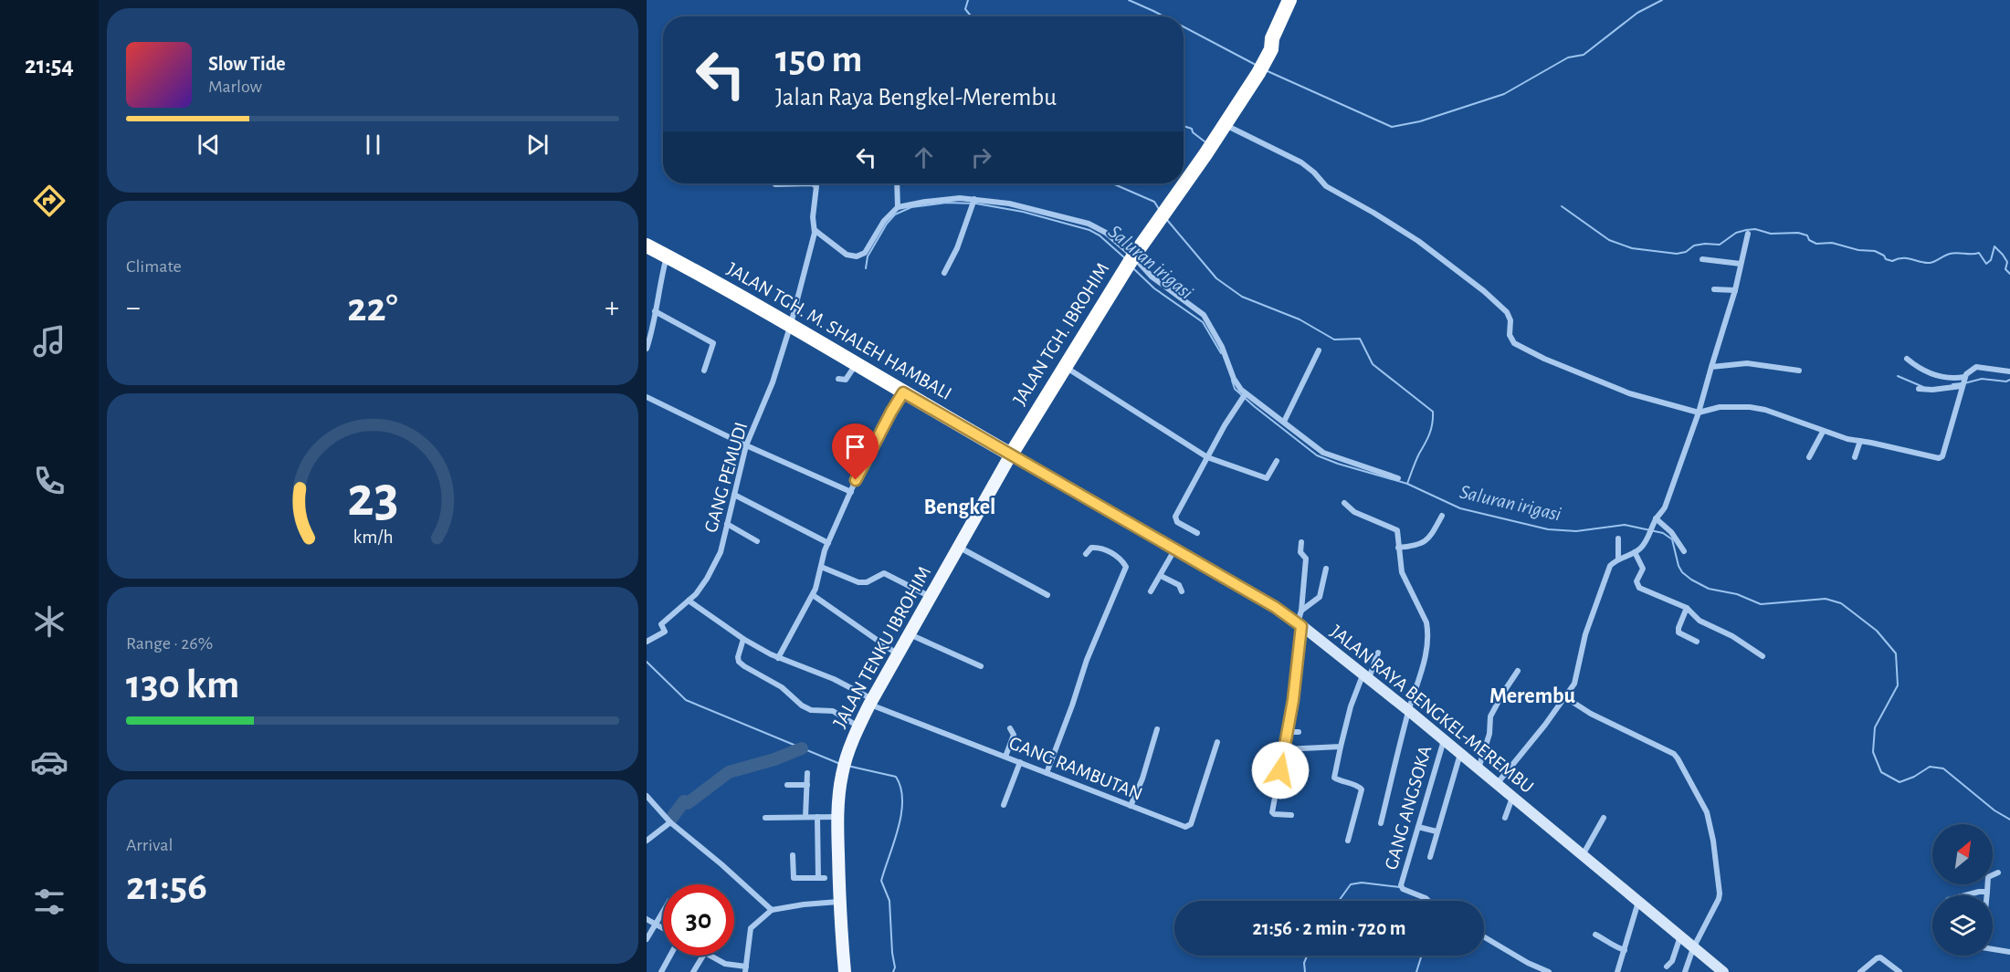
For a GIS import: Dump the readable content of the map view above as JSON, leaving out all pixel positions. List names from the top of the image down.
{
  "streets": {
    "highway": ["JALAN TGH. M. SHALEH HAMBALI", "JALAN TGH. IBROHIM"],
    "main road": ["JALAN TENKU IBROHIM"],
    "street": [
      "GANG PEMUDI",
      "JALAN RAYA BENGKEL-MEREMBU",
      "GANG RAMBUTAN",
      "GANG ANGSOKA"
    ]
  },
  "crossings": [
    ["JALAN TGH. M. SHALEH HAMBALI", "JALAN TGH. IBROHIM"],
    ["JALAN TGH. M. SHALEH HAMBALI", "GANG PEMUDI"],
    ["JALAN TGH. M. SHALEH HAMBALI", "JALAN TENKU IBROHIM"],
    ["JALAN TGH. M. SHALEH HAMBALI", "JALAN RAYA BENGKEL-MEREMBU"],
    ["JALAN TGH. IBROHIM", "JALAN TENKU IBROHIM"],
    ["JALAN TGH. IBROHIM", "JALAN RAYA BENGKEL-MEREMBU"],
    ["GANG PEMUDI", "GANG RAMBUTAN"],
    ["JALAN TENKU IBROHIM", "JALAN RAYA BENGKEL-MEREMBU"],
    ["JALAN TENKU IBROHIM", "GANG RAMBUTAN"],
    ["JALAN RAYA BENGKEL-MEREMBU", "GANG ANGSOKA"]
  ],
  "districts": ["Bengkel", "Merembu"],
  "water": ["Saluran irigasi"],
  "north": "top right",
  "page": {
    "tabs": "21:54",
    "turn": ["150 m", "Jalan Raya Bengkel-Merembu"],
    "song": ["Slow Tide", "Marlow"],
    "tile": [
      "Climate",
      ["Range · 26%", "130 km"],
      ["Arrival", "21:56"]
    ],
    "heat": ["−", "22°", "+"],
    "limit": "30",
    "trip": "21:56 · 2 min · 720 m",
    "gauge": ["23", "km/h"]
  }
}
